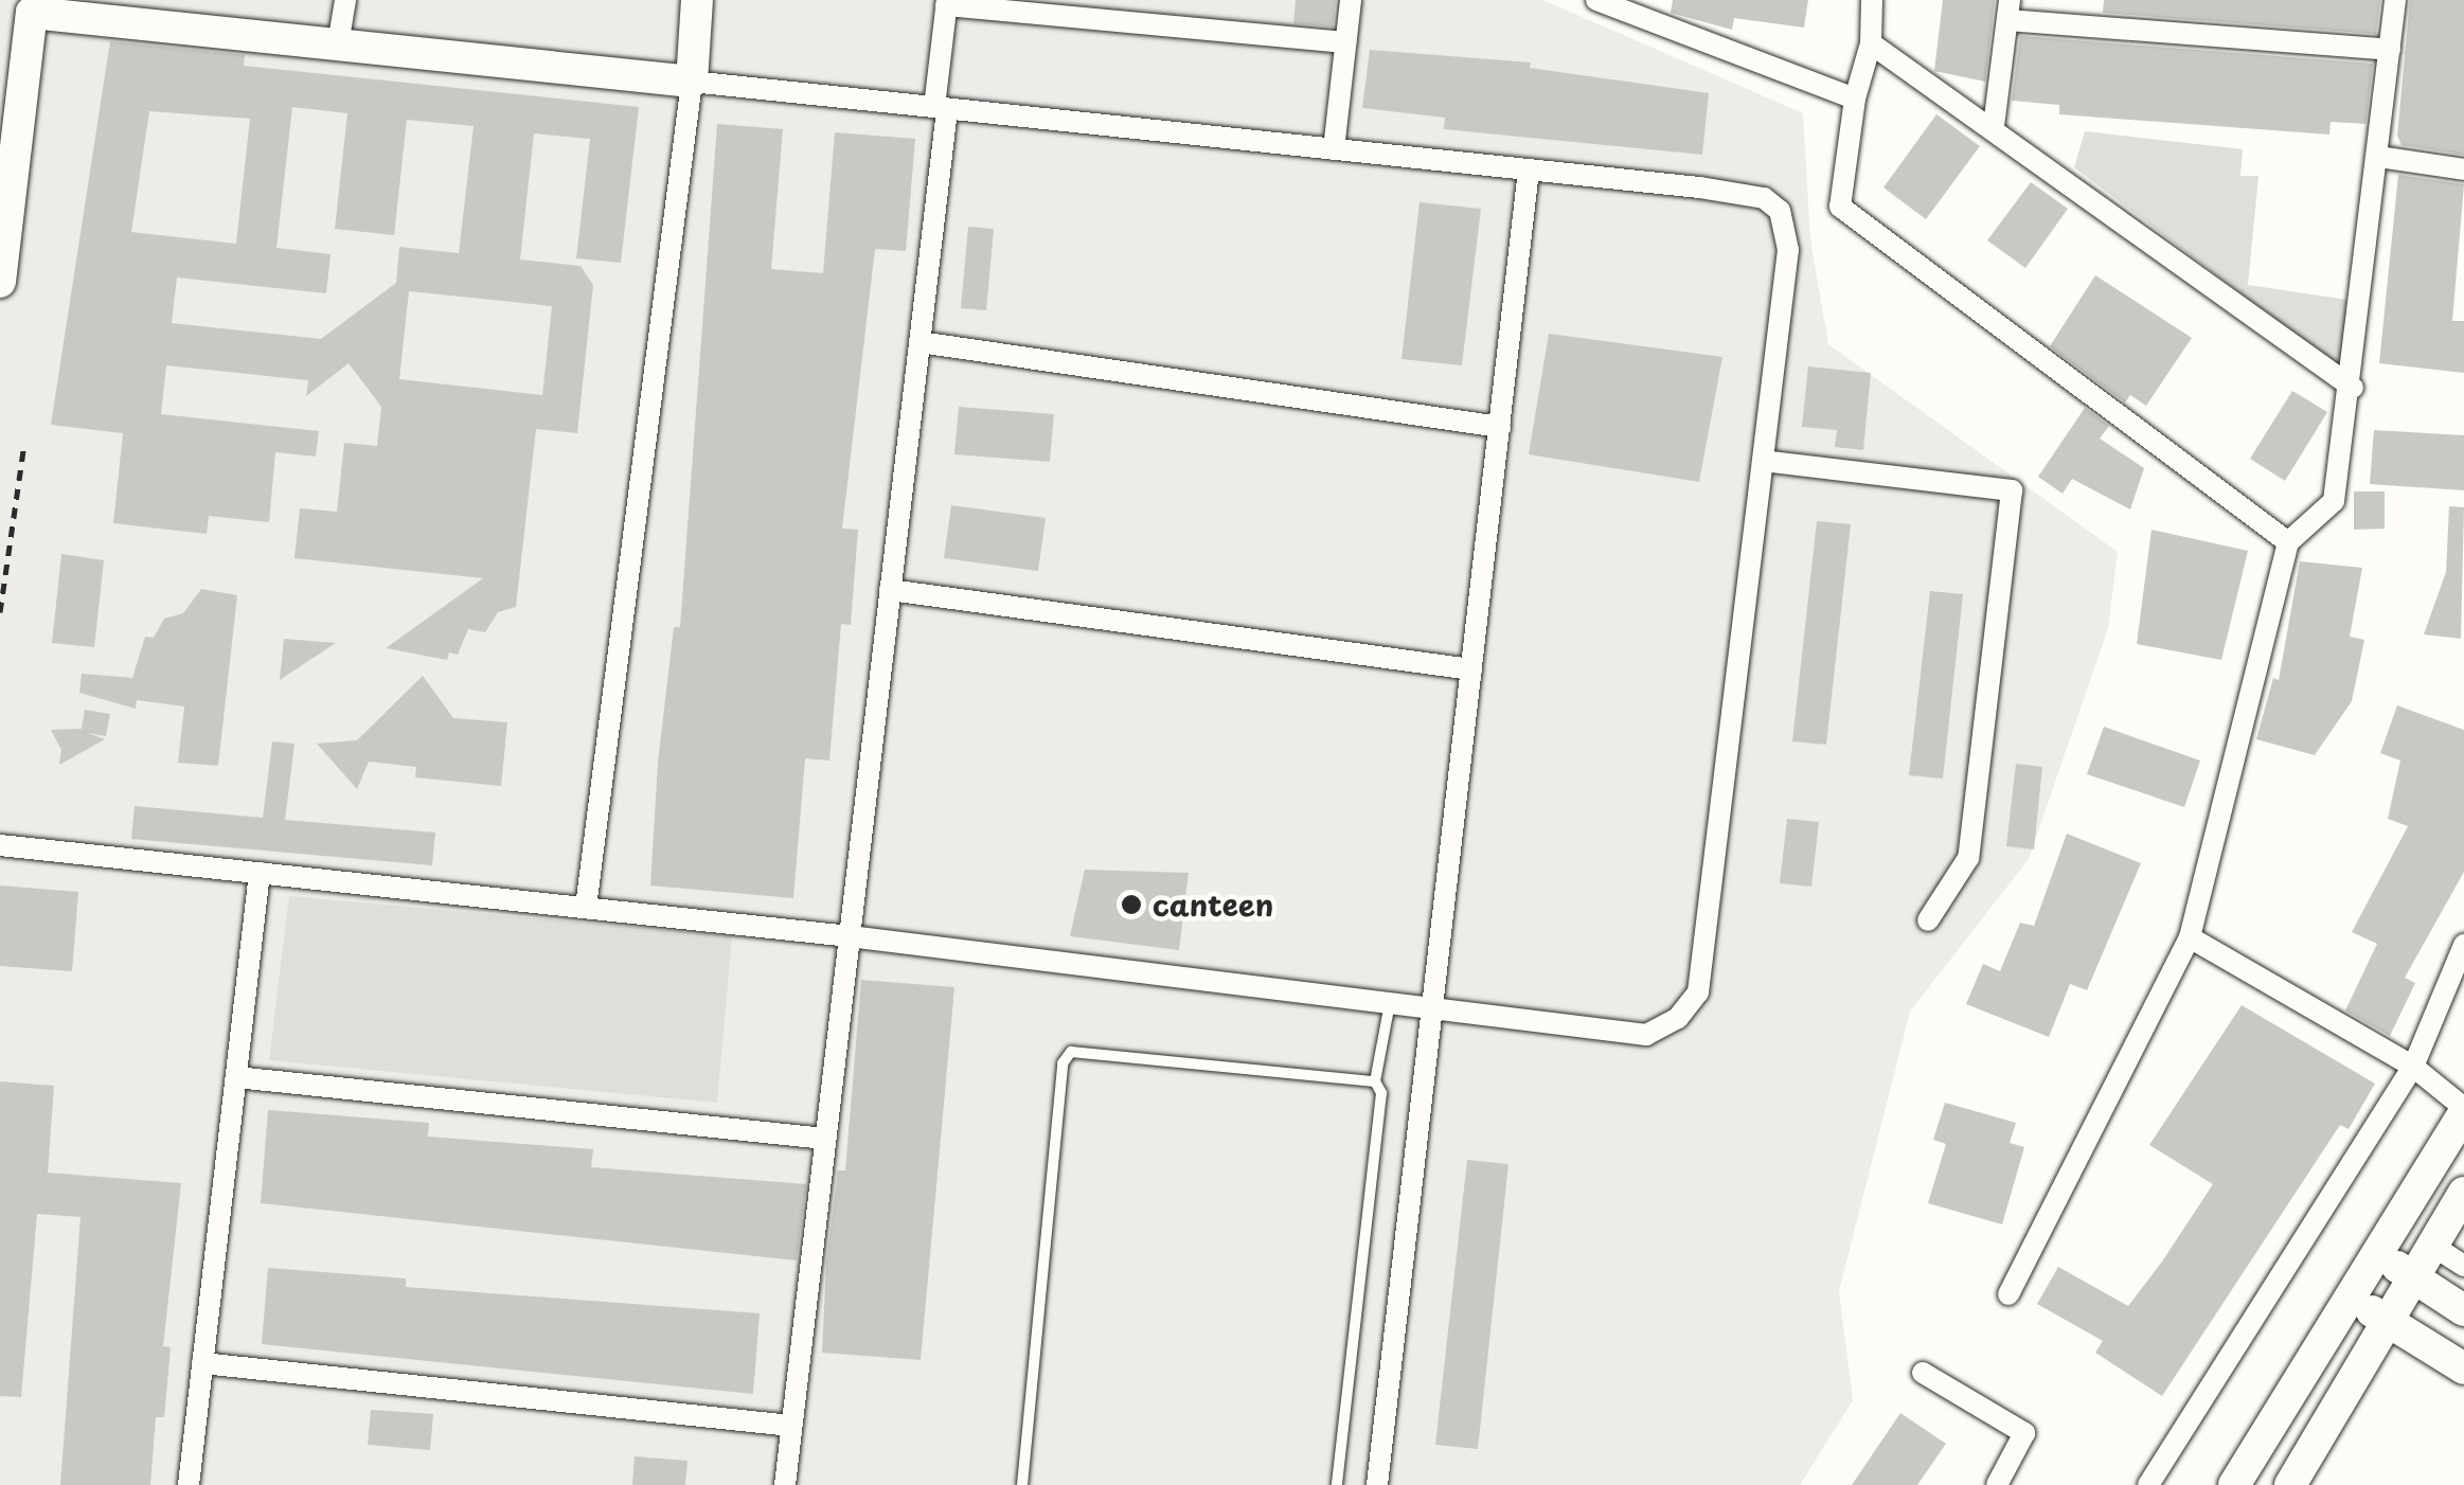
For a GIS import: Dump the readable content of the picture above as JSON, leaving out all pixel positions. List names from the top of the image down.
{
  "places": ["canteen"]
}
